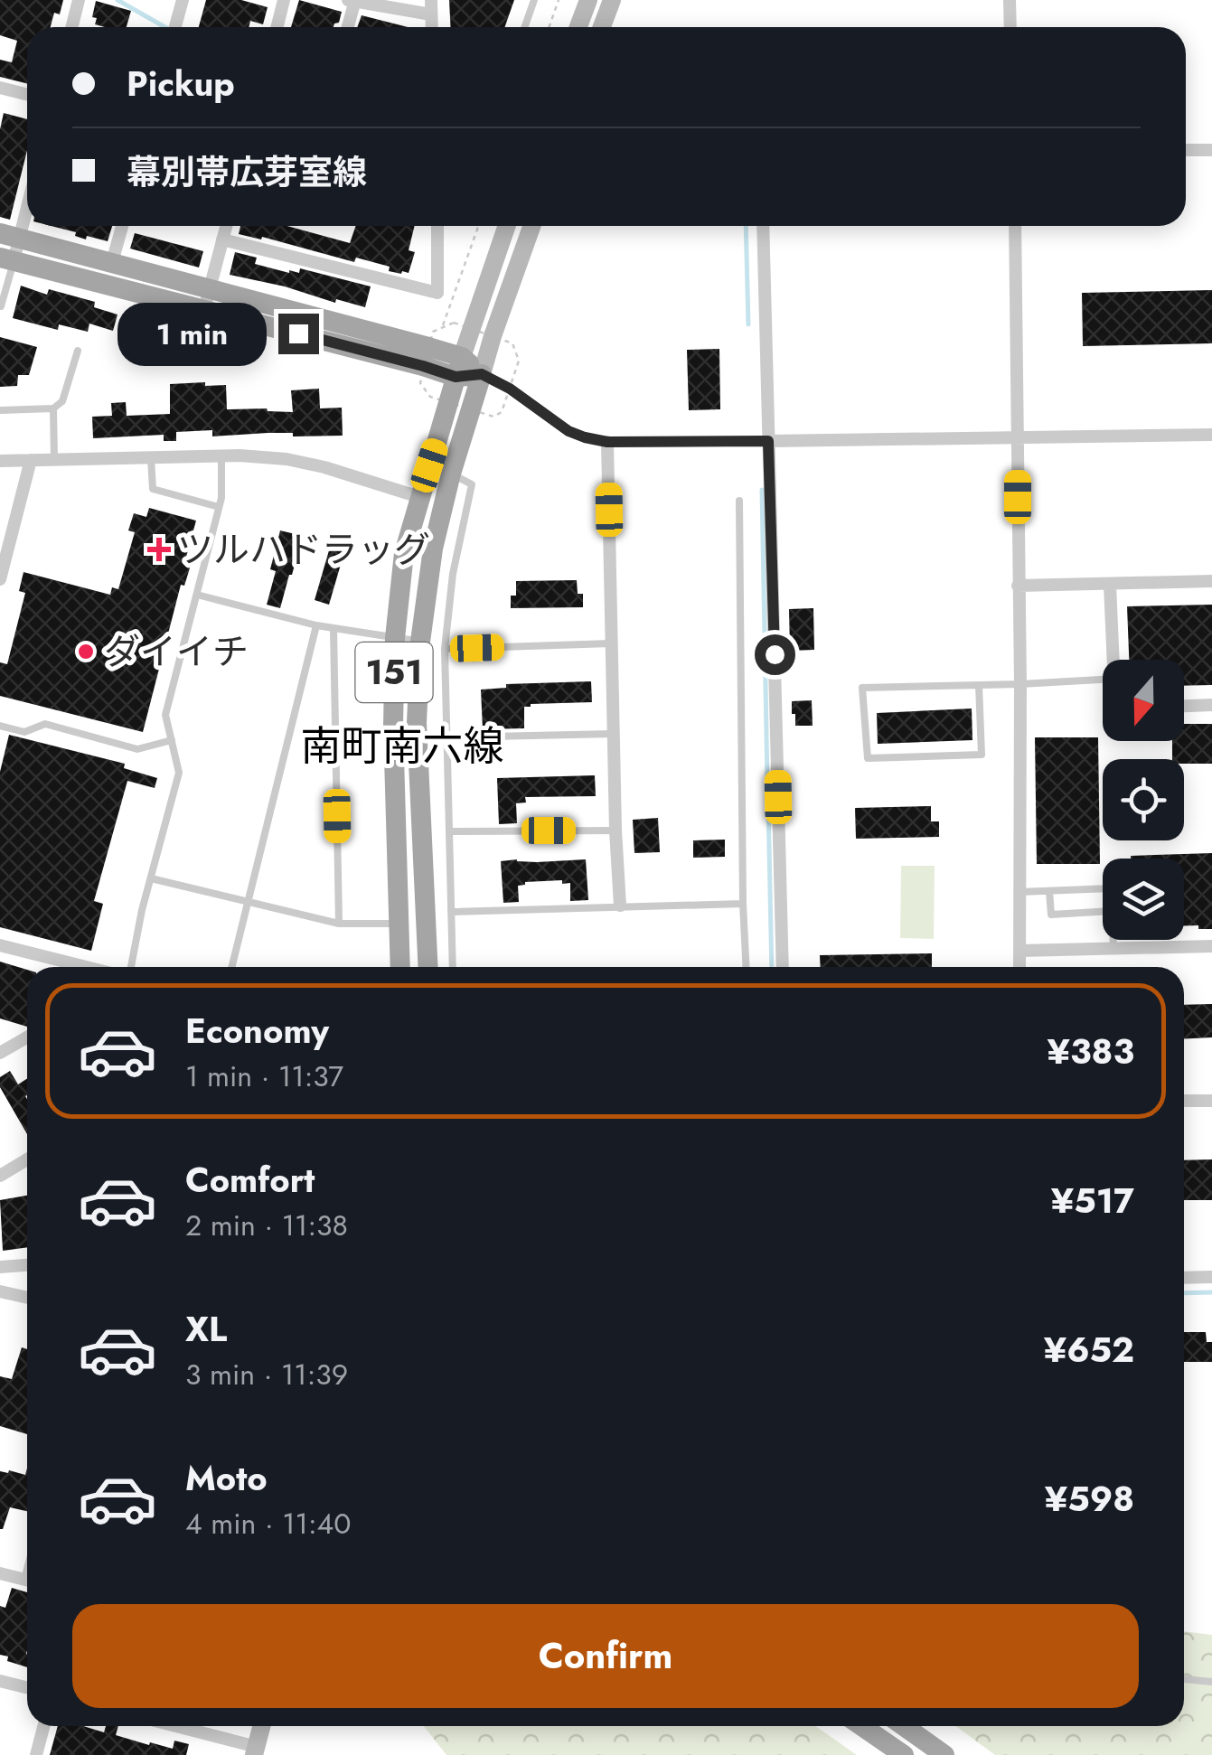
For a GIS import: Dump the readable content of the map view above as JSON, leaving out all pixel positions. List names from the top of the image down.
{
  "streets": {
    "main road": ["151"]
  },
  "districts": ["南町南六線"],
  "places": {
    "health": ["ツルハドラッグ"],
    "other": ["ダイイチ"]
  },
  "north": "bottom",
  "page": {
    "banner": ["Pickup", "幕別帯広芽室線"],
    "bubble": "1 min",
    "list": [
      {
        "name": "Economy",
        "note": "1 min · 11:37",
        "value": "¥383"
      },
      {
        "name": "Comfort",
        "note": "2 min · 11:38",
        "value": "¥517"
      },
      {
        "name": "XL",
        "note": "3 min · 11:39",
        "value": "¥652"
      },
      {
        "name": "Moto",
        "note": "4 min · 11:40",
        "value": "¥598"
      }
    ],
    "buttons": "Confirm"
  }
}
